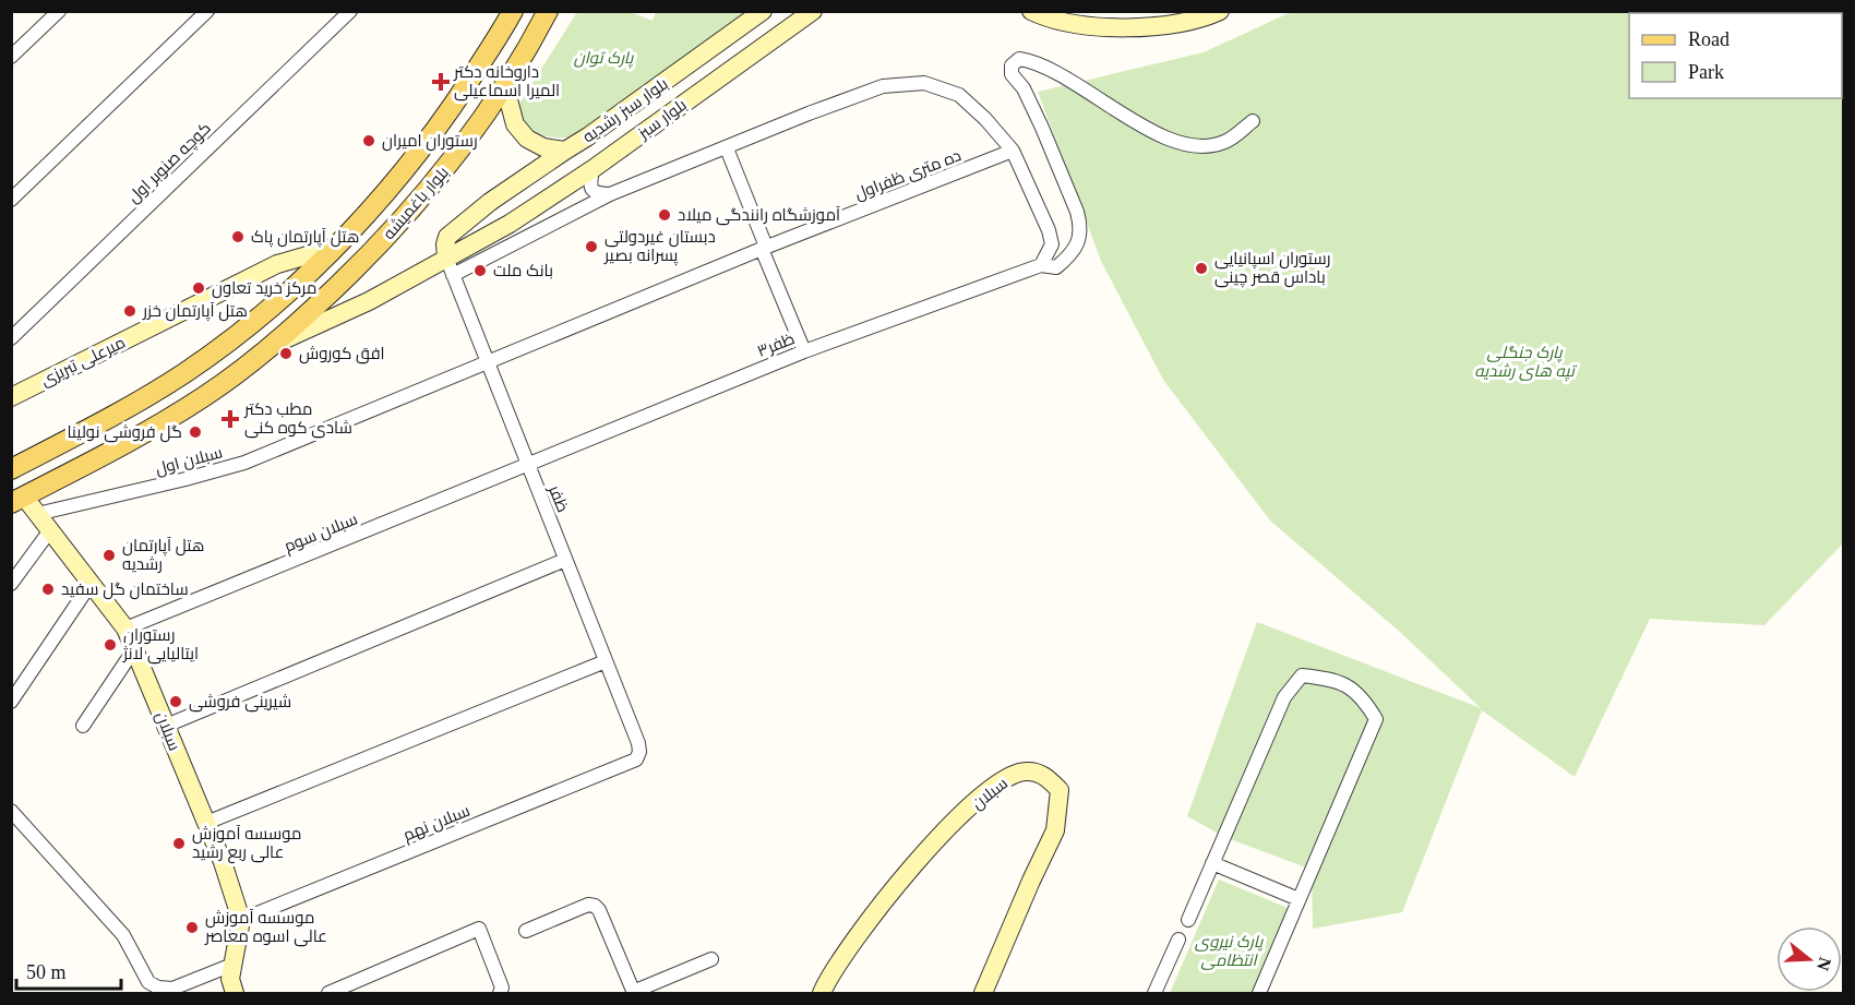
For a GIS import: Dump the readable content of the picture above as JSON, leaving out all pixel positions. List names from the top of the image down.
{
  "streets": {
    "main road": ["بلوار باغمیشه"],
    "street": [
      "بلوار سبز رشدیه",
      "بلوار سبز",
      "کوچه صنوبر اول",
      "ده متری ظفراول",
      "ظفر۳",
      "میرعلی تبریزی",
      "سبلان اول",
      "ظفر",
      "سبلان سوم",
      "سبلان",
      "سبلان نهم"
    ]
  },
  "crossings": [
    ["بلوار سبز رشدیه", "بلوار باغمیشه"],
    ["بلوار سبز", "بلوار باغمیشه"],
    ["بلوار سبز", "ظفر"],
    ["ده متری ظفراول", "سبلان اول"],
    ["ده متری ظفراول", "ظفر"],
    ["بلوار باغمیشه", "میرعلی تبریزی"],
    ["بلوار باغمیشه", "سبلان"],
    ["ظفر۳", "ظفر"],
    ["ظفر۳", "سبلان سوم"],
    ["سبلان اول", "ظفر"],
    ["سبلان اول", "سبلان"],
    ["ظفر", "سبلان سوم"],
    ["ظفر", "سبلان نهم"],
    ["سبلان سوم", "سبلان"],
    ["سبلان", "سبلان نهم"]
  ],
  "parks": ["پارک توان", "پارک جنگلی تپه های رشدیه", "پارک نیروی انتظامی"],
  "places": {
    "health": ["داروخانه دکتر المیرا اسماعیلی", "مطب دکتر شادی کوه کنی"],
    "other": [
      "رستوران امیران",
      "آموزشگاه رانندگی میلاد",
      "هتل آپارتمان پاک",
      "دبستان غیردولتی پسرانه بصیر",
      "رستوران اسپانیایی باداس قصر چینی",
      "بانک ملت",
      "مرکز خرید تعاون",
      "هتل آپارتمان خزر",
      "افق کوروش",
      "گل فروشی نولینا",
      "هتل آپارتمان رشدیه",
      "ساختمان گل سفید",
      "رستوران ایتالیایی لانژ",
      "شیرینی فروشی",
      "موسسه آموزش عالی ربع رشید",
      "موسسه آموزش عالی اسوه معاصر"
    ]
  },
  "legend": ["Road", "Park"],
  "scale_bar": "50 m",
  "north": "right"
}
